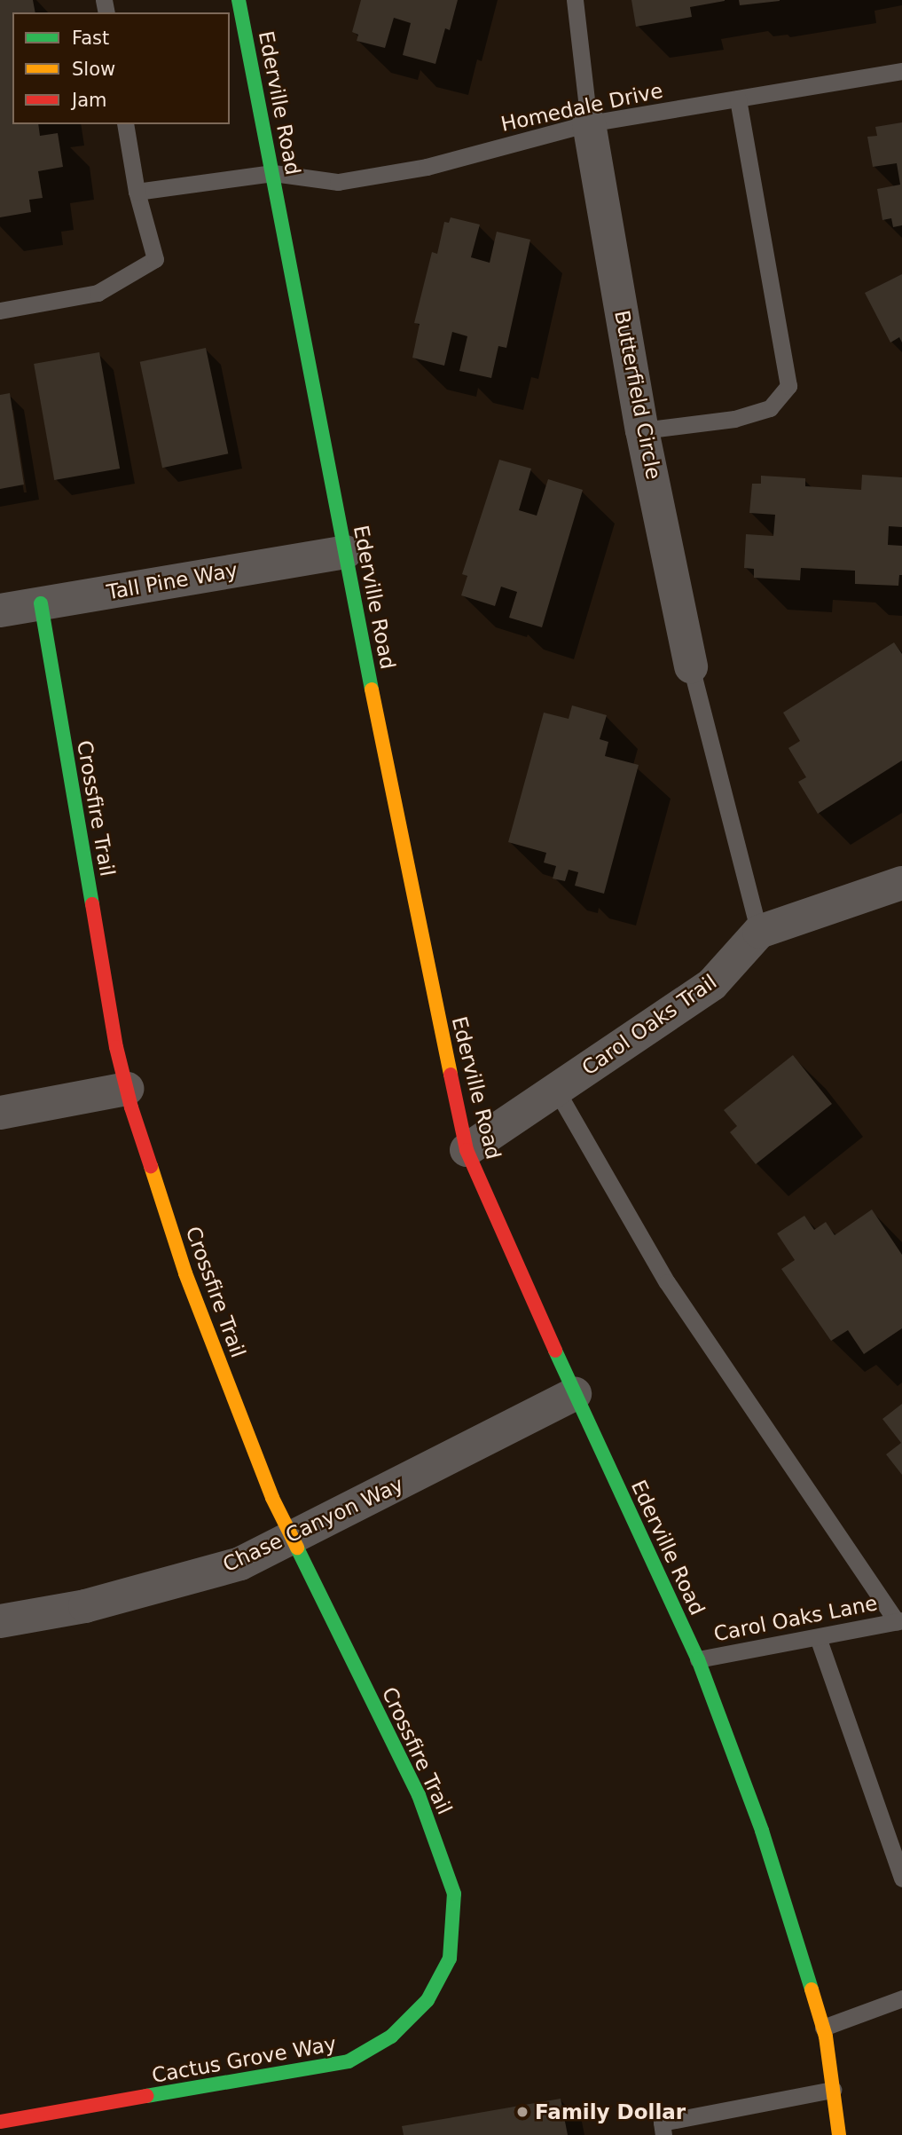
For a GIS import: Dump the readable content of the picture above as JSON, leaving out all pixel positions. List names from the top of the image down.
{
  "streets": {
    "street": [
      "Ederville Road",
      "Butterfield Circle",
      "Tall Pine Way",
      "Crossfire Trail",
      "Carol Oaks Trail",
      "Chase Canyon Way",
      "Cactus Grove Way"
    ],
    "lane": ["Homedale Drive", "Carol Oaks Lane"]
  },
  "crossings": [
    ["Ederville Road", "Homedale Drive"],
    ["Ederville Road", "Tall Pine Way"],
    ["Ederville Road", "Carol Oaks Trail"],
    ["Ederville Road", "Chase Canyon Way"],
    ["Ederville Road", "Carol Oaks Lane"],
    ["Homedale Drive", "Butterfield Circle"],
    ["Tall Pine Way", "Crossfire Trail"],
    ["Crossfire Trail", "Chase Canyon Way"],
    ["Crossfire Trail", "Cactus Grove Way"]
  ],
  "places": ["Family Dollar"],
  "legend": ["Fast", "Slow", "Jam"]
}
